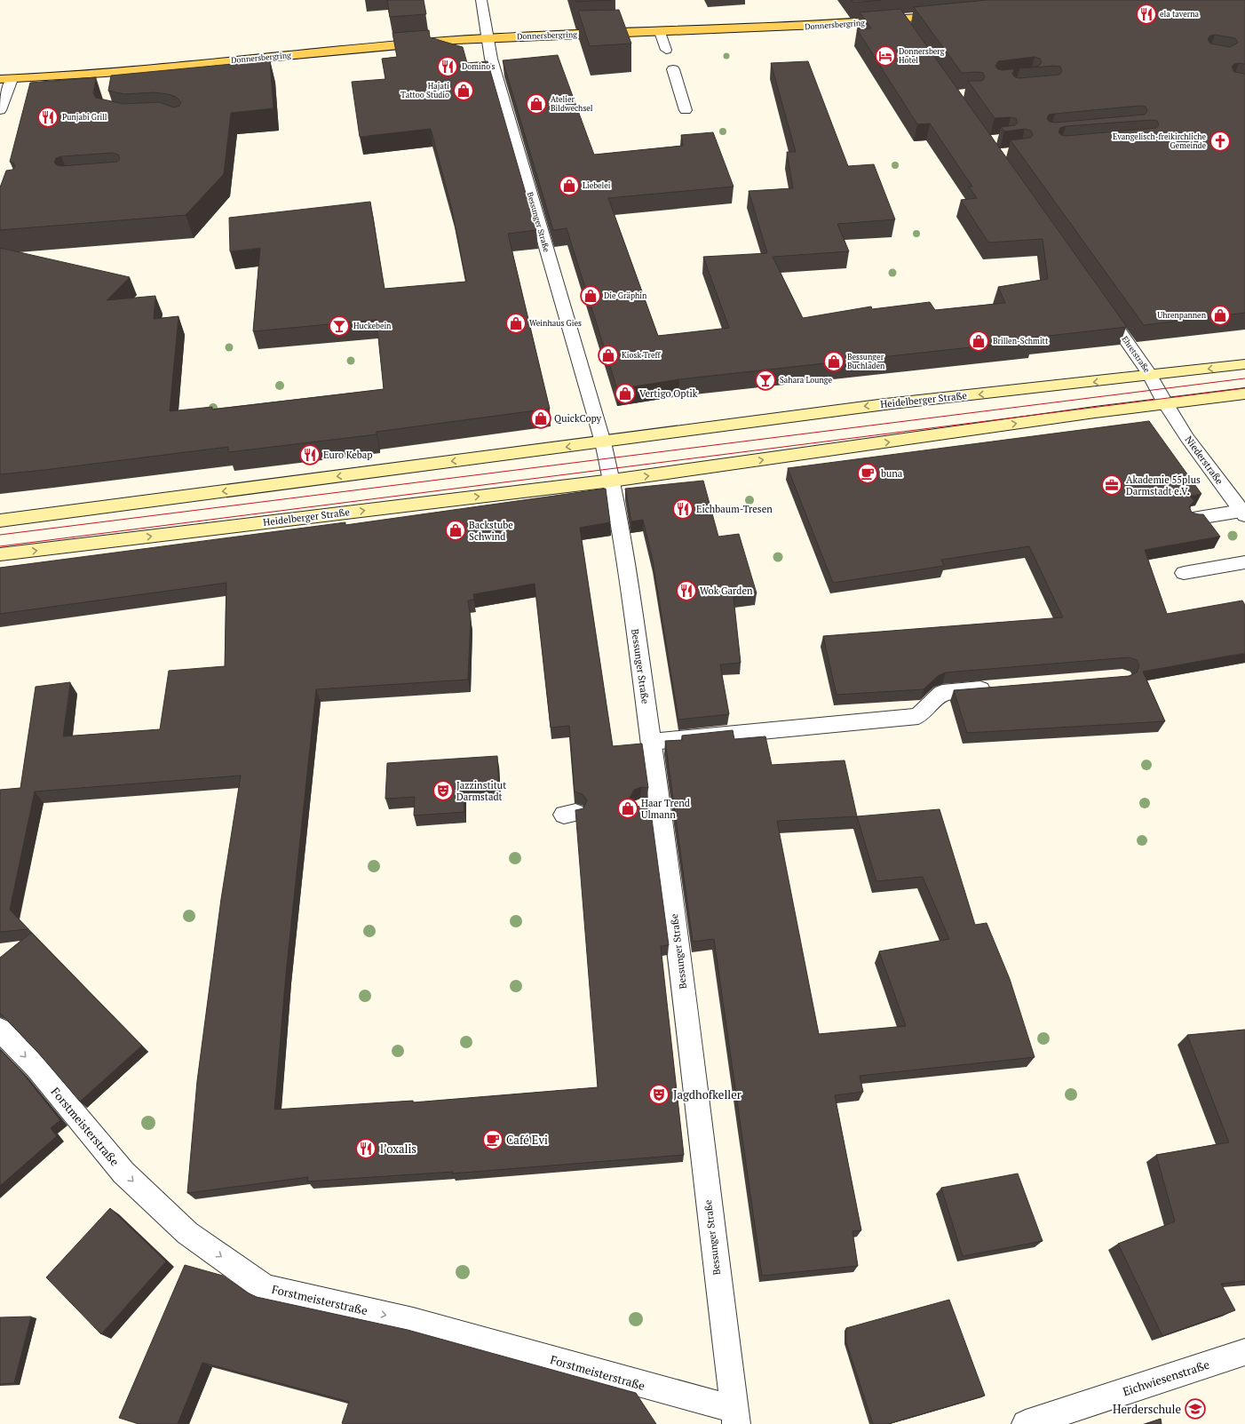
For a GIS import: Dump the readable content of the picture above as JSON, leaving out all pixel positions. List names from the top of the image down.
{
  "streets": {
    "main road": ["Donnersbergring", "Heidelberger Straße"],
    "street": [
      "Bessunger Straße",
      "Ehretstraße",
      "Niederstraße",
      "Forstmeisterstraße",
      "Eichwiesenstraße"
    ]
  },
  "crossings": [
    ["Donnersbergring", "Bessunger Straße"],
    ["Bessunger Straße", "Heidelberger Straße"],
    ["Bessunger Straße", "Forstmeisterstraße"],
    ["Ehretstraße", "Heidelberger Straße"],
    ["Ehretstraße", "Niederstraße"],
    ["Heidelberger Straße", "Niederstraße"]
  ],
  "one_way": ["Forstmeisterstraße"],
  "places": {
    "restaurant": [
      "ela taverna",
      "Domino's",
      "Punjabi Grill",
      "Euro Kebap",
      "Eichbaum-Tresen",
      "Wok Garden",
      "l’oxalis"
    ],
    "hotel": ["Donnersberg Hotel"],
    "shop": [
      "Hajati Tattoo Studio",
      "Atelier Bildwechsel",
      "Liebelei",
      "Die Gräphin",
      "Uhrenpannen",
      "Weinhaus Gies",
      "Brillen-Schmitt",
      "Kiosk Treff",
      "Bessunger Buchladen",
      "Vertigo Optik",
      "QuickCopy",
      "Backstube Schwind",
      "Haar Trend Ulmann"
    ],
    "church": ["Evangelisch-freikirchliche Gemeinde"],
    "bar": ["Huckebein", "Sahara Lounge"],
    "cafe": ["buna", "Café Evi"],
    "office": ["Akademie 55plus Darmstadt e.V."],
    "theatre": ["Jazzinstitut Darmstadt", "Jagdhofkeller"],
    "school or university": ["Herderschule"]
  }
}
